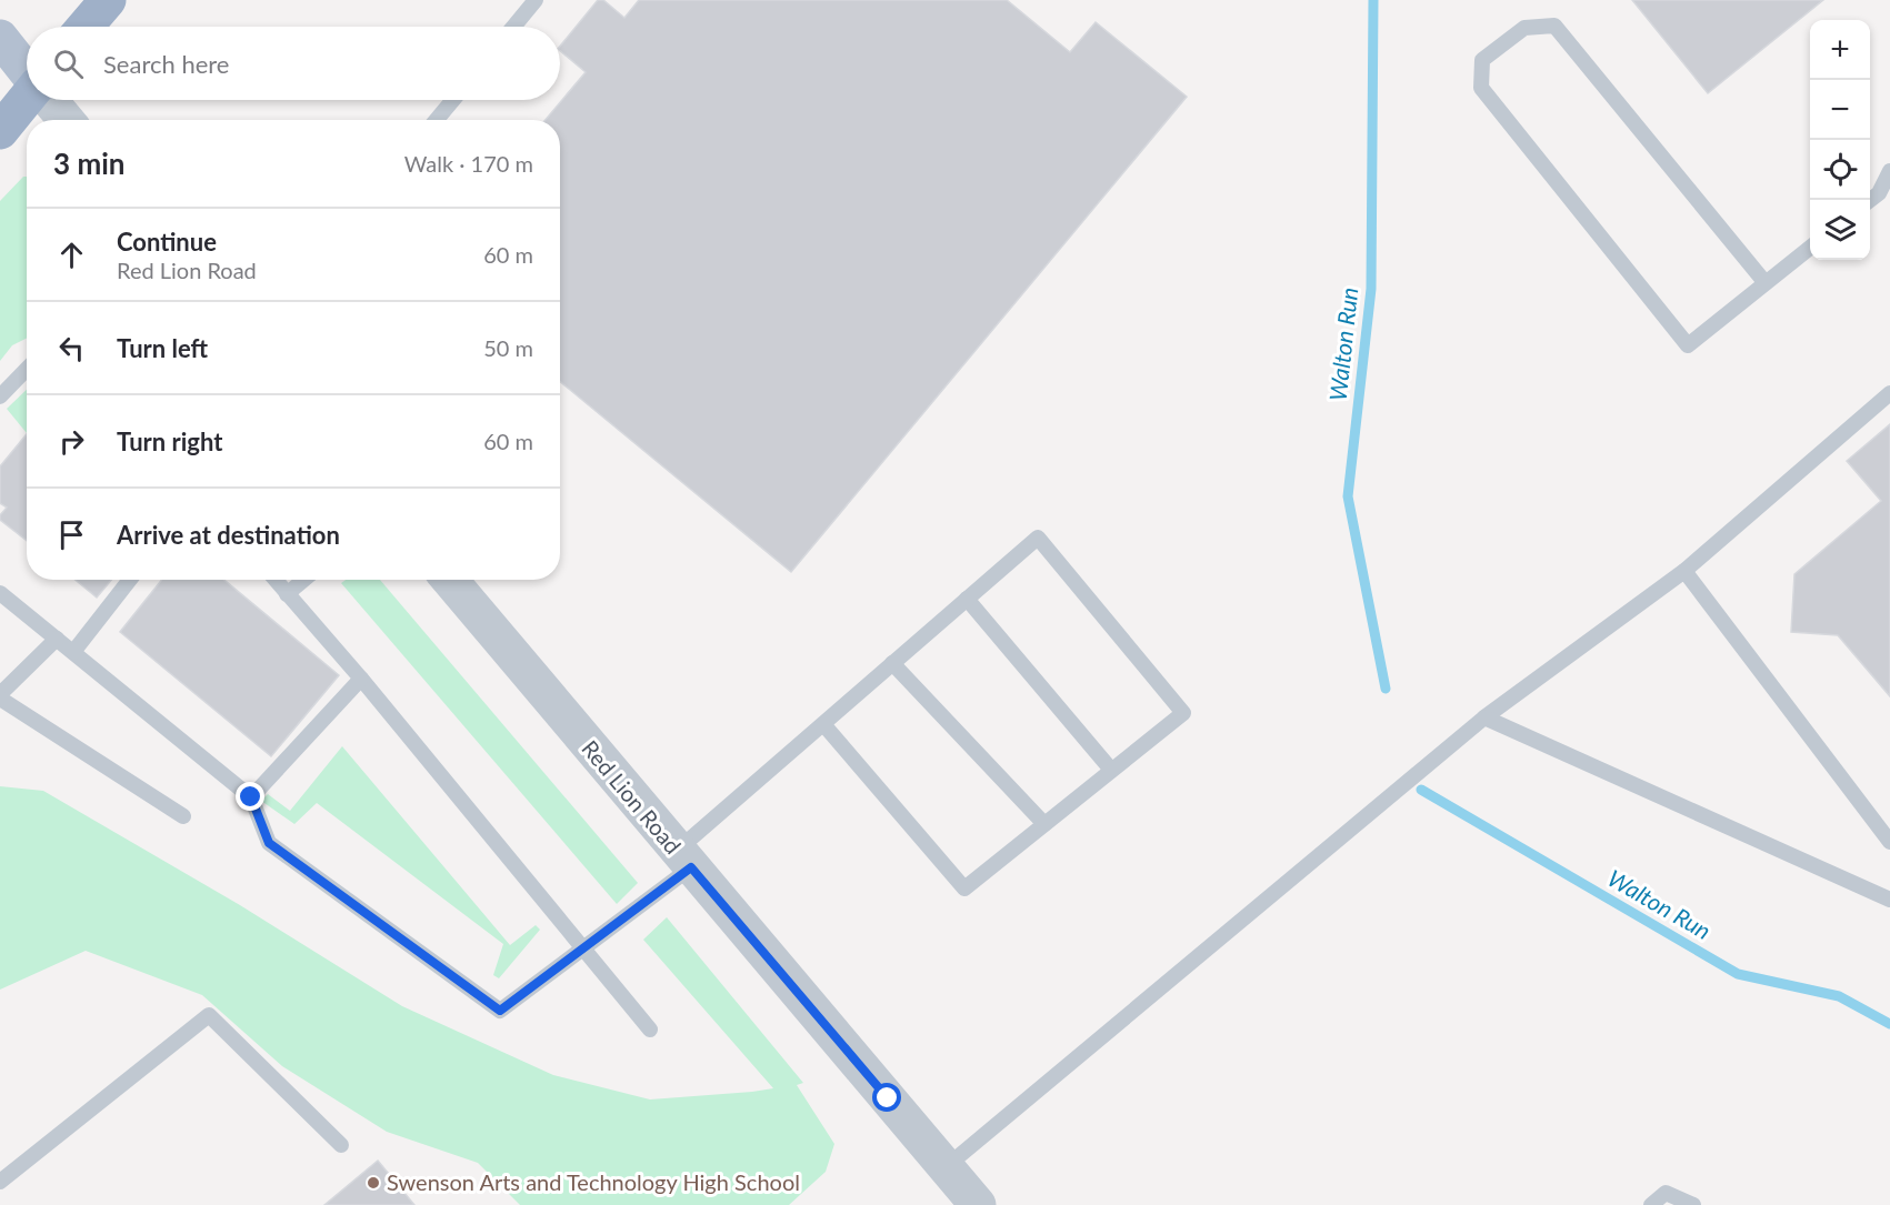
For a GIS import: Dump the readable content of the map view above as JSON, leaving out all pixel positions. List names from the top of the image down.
{
  "streets": {
    "street": ["Red Lion Road"]
  },
  "water": ["Walton Run"],
  "places": ["Swenson Arts and Technology High School"],
  "page": {
    "map_buttons": ["+", "−"],
    "search": "Search here",
    "heading": ["3 min", "Walk · 170 m"],
    "list": [
      ["Continue", "Red Lion Road", "60 m"],
      ["Turn left", "50 m"],
      ["Turn right", "60 m"],
      "Arrive at destination"
    ]
  }
}
